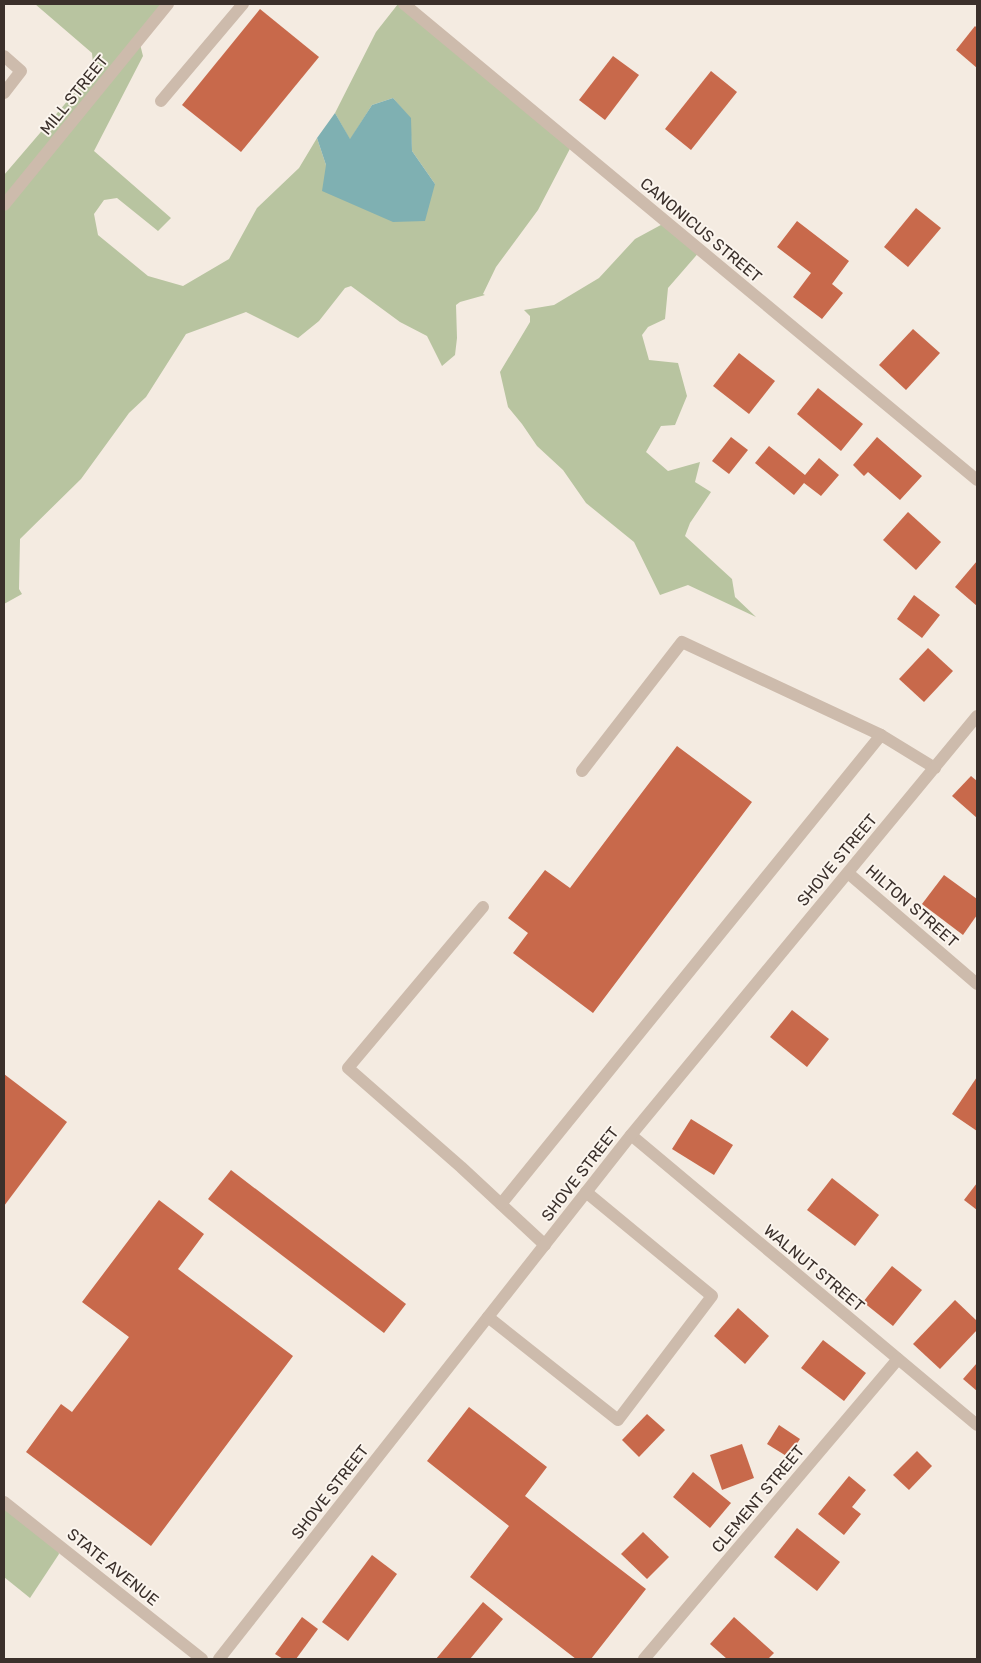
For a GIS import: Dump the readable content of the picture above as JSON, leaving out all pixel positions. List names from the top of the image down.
{
  "streets": {
    "street": [
      "MILL STREET",
      "CANONICUS STREET",
      "SHOVE STREET",
      "HILTON STREET",
      "WALNUT STREET",
      "CLEMENT STREET",
      "STATE AVENUE"
    ]
  },
  "crossings": [
    ["SHOVE STREET", "HILTON STREET"],
    ["SHOVE STREET", "WALNUT STREET"],
    ["WALNUT STREET", "CLEMENT STREET"]
  ]
}
